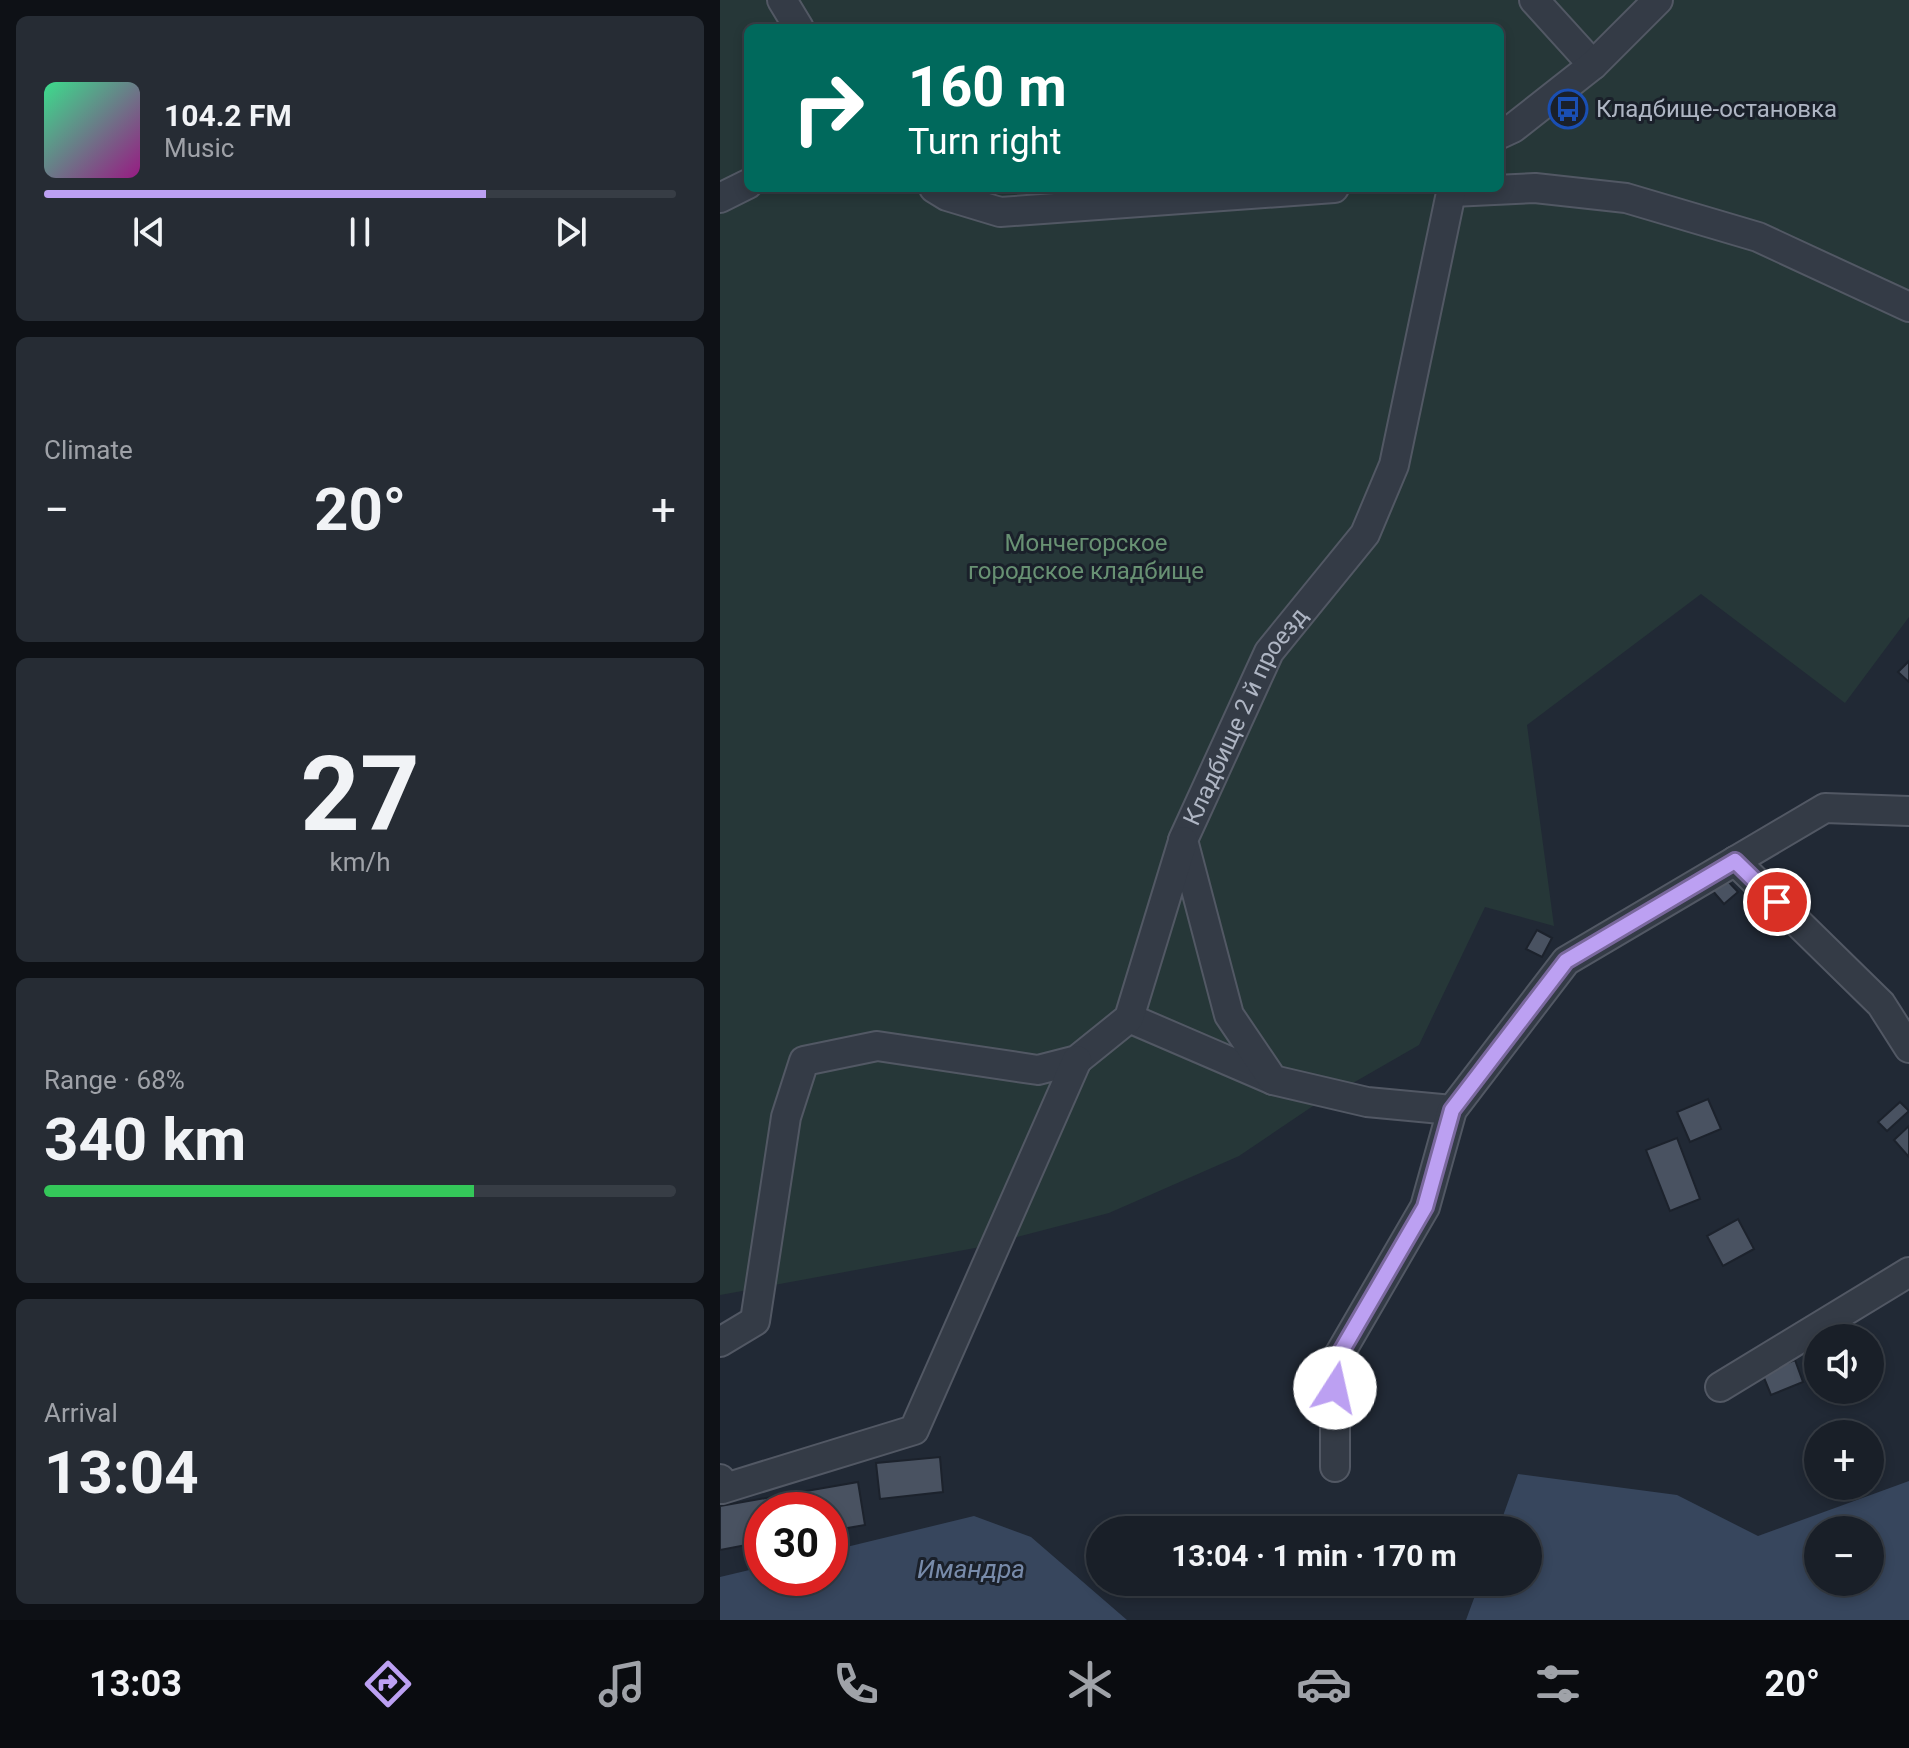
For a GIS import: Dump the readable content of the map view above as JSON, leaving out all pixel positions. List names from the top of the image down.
{
  "streets": {
    "street": ["Кладбище 2 й проезд"]
  },
  "water": ["Имандра"],
  "parks": ["Мончегорское городское кладбище"],
  "places": {
    "bus stop": ["Кладбище-остановка"]
  },
  "page": {
    "turn": ["160 m", "Turn right"],
    "song": ["104.2 FM", "Music"],
    "tile": [
      "Climate",
      ["27", "km/h"],
      ["Range · 68%", "340 km"],
      ["Arrival", "13:04"]
    ],
    "heat": ["−", "20°", "+"],
    "map_buttons": ["+", "−"],
    "limit": "30",
    "trip": "13:04 · 1 min · 170 m",
    "tabs": ["13:03", "20°"]
  }
}
